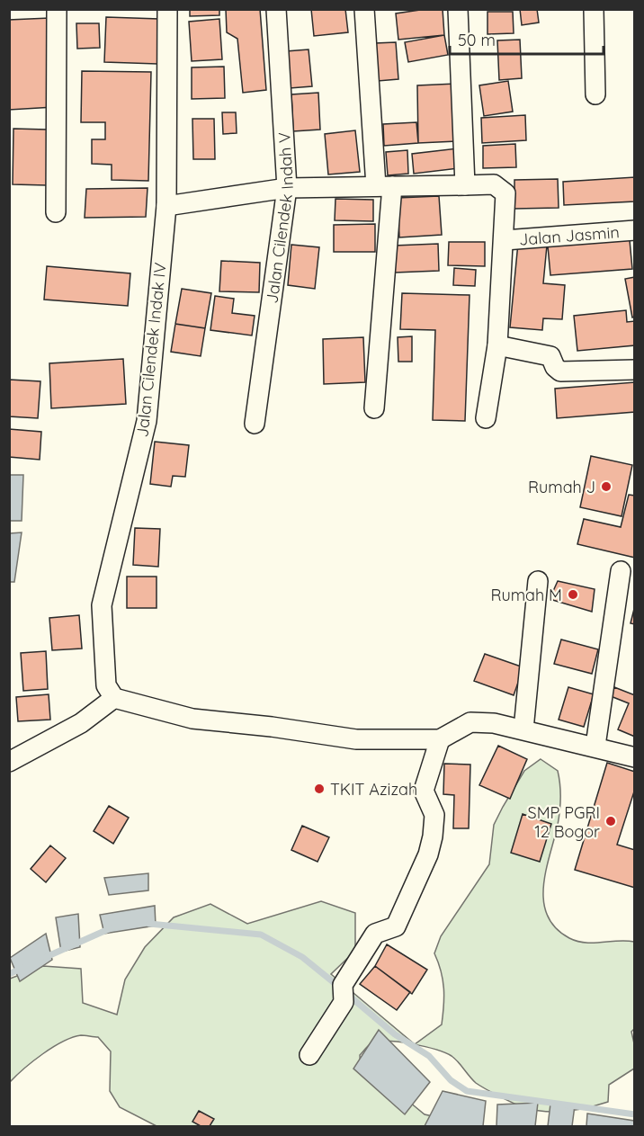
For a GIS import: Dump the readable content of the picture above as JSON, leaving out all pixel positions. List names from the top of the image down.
{
  "streets": {
    "street": ["Jalan Cilendek Indah V", "Jalan Jasmin", "Jalan Cilendek Indak IV"]
  },
  "places": [
    "Rumah J",
    "Rumah M",
    "TKIT Azizah",
    "SMP PGRI 12 Bogor"
  ],
  "scale_bar": "50 m"
}
